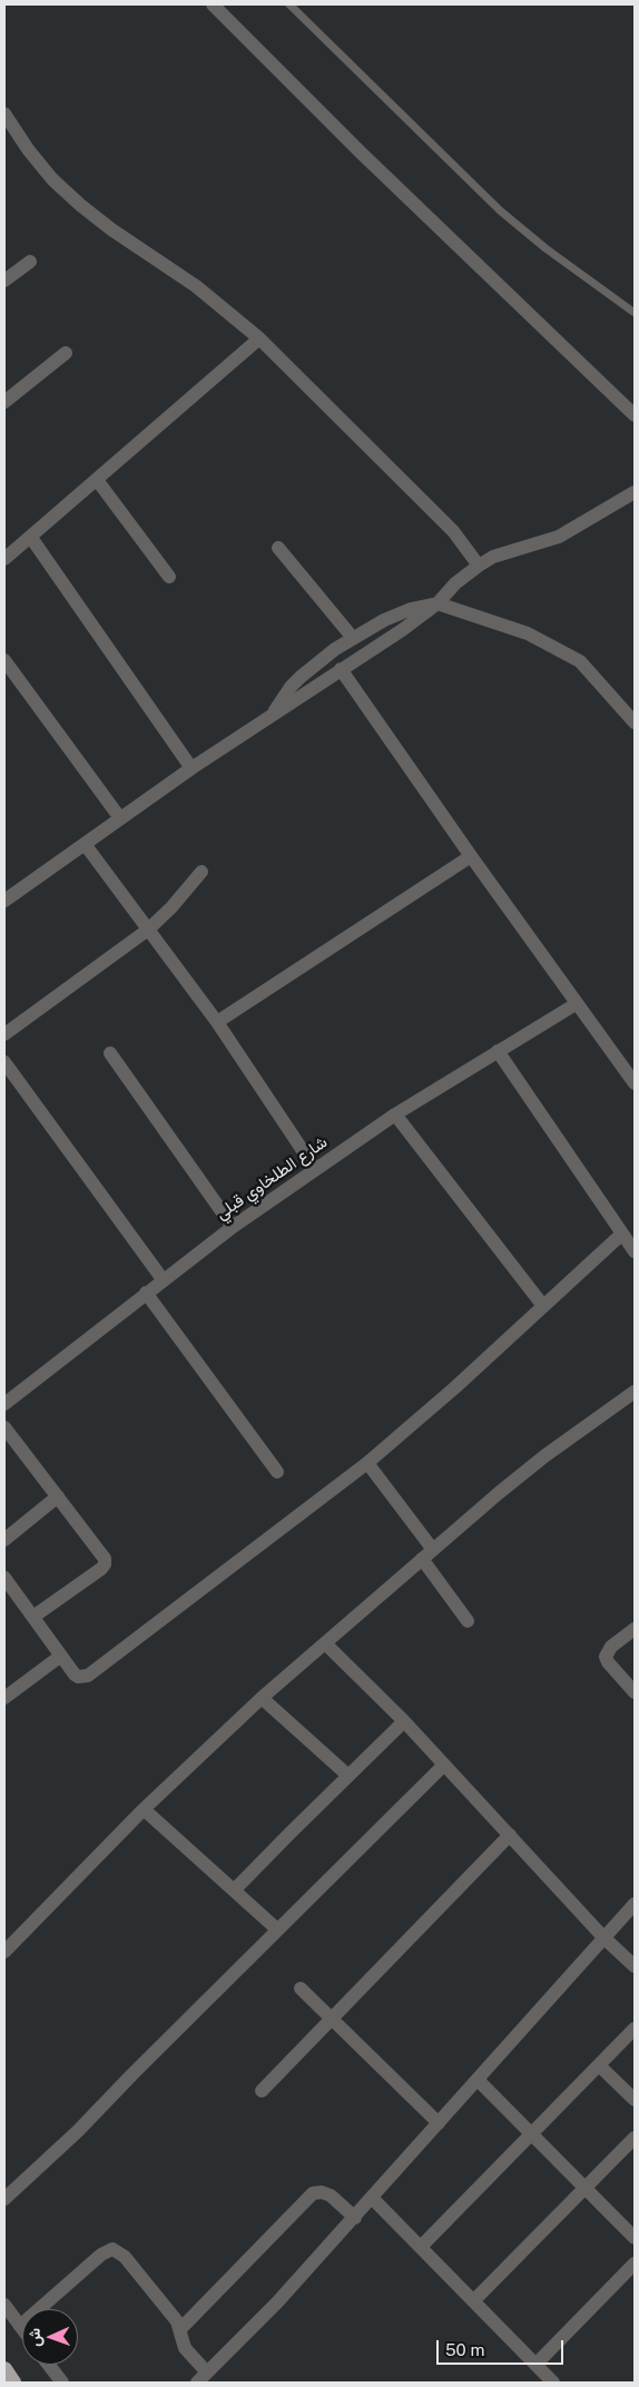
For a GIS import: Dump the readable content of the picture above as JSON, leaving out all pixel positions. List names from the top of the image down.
{
  "streets": {
    "street": ["شارع الطلخاوي قبلي"]
  },
  "scale_bar": "50 m",
  "north": "left"
}
